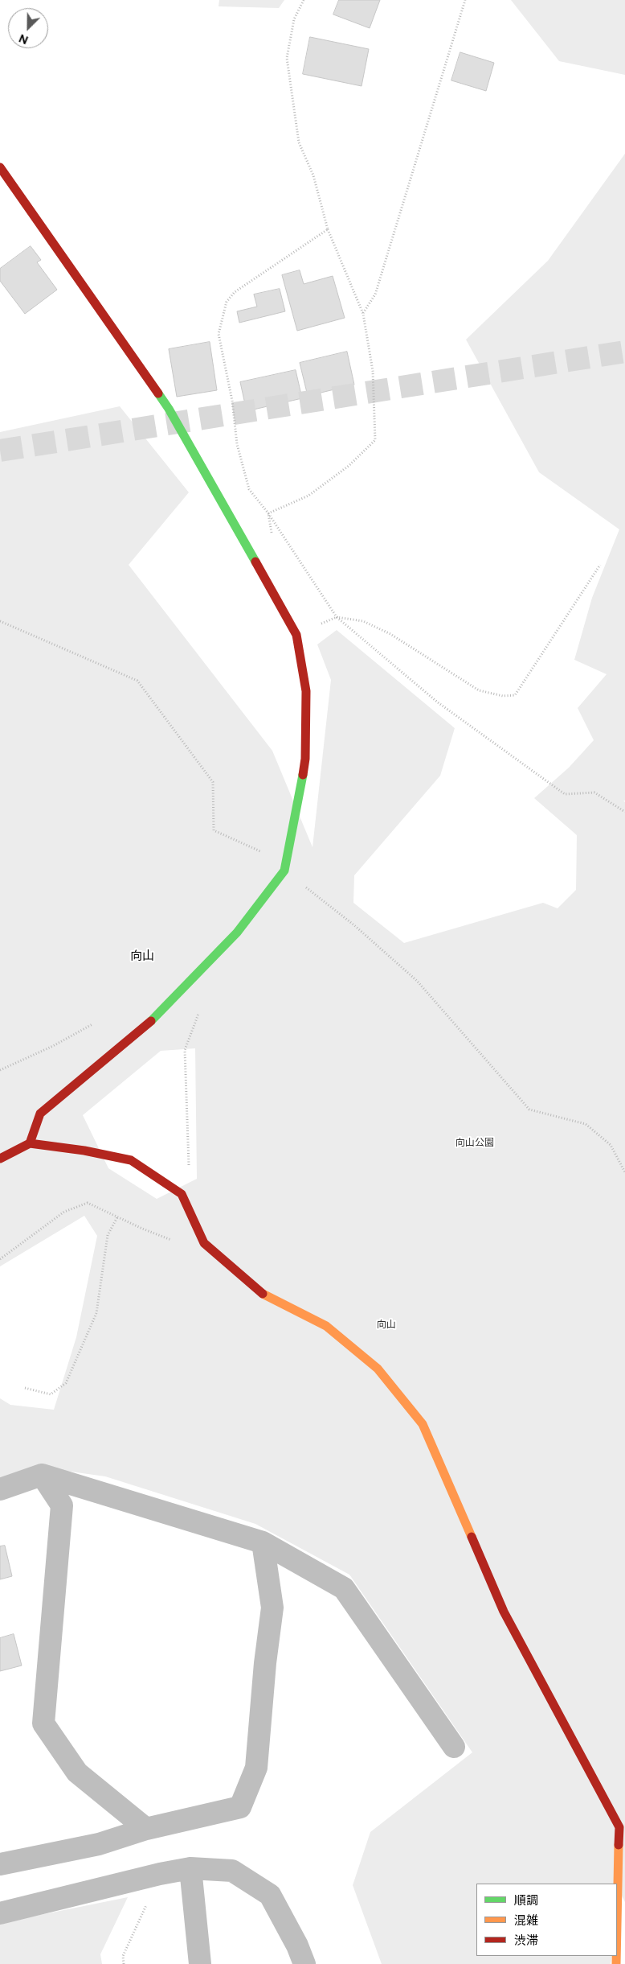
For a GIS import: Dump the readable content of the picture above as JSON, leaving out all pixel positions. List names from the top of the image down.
{
  "districts": ["向山"],
  "parks": ["向山公園", "向山"],
  "legend": ["順調", "混雑", "渋滞"],
  "north": "bottom left"
}
